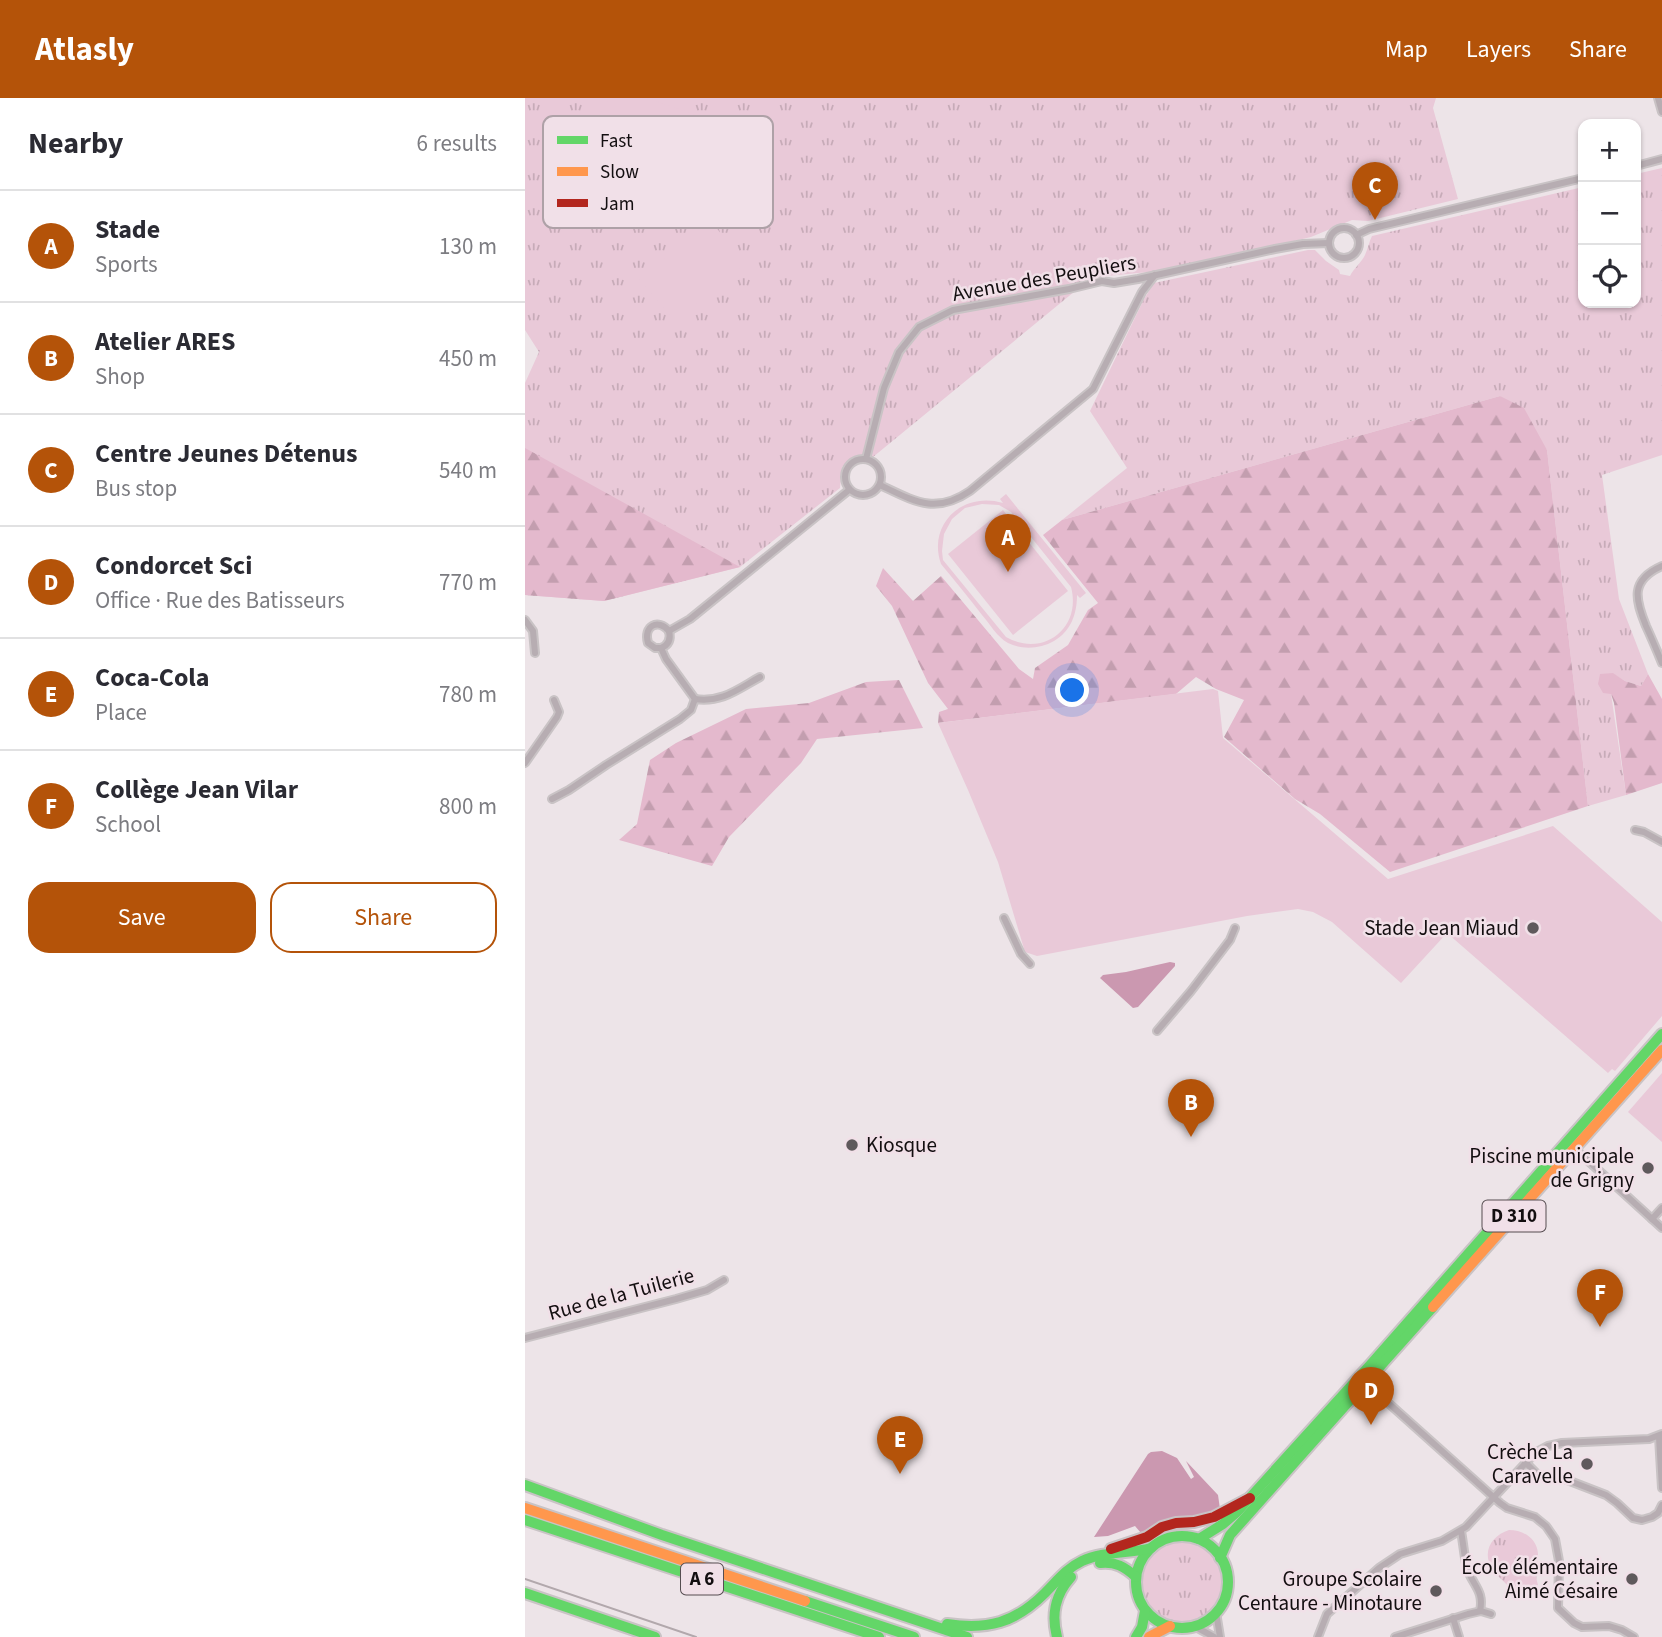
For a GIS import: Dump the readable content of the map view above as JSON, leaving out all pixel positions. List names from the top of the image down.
{
  "streets": {
    "main road": ["D 310", "A 6"],
    "street": ["Avenue des Peupliers", "Rue de la Tuilerie"]
  },
  "places": [
    "Stade Jean Miaud",
    "Kiosque",
    "Piscine municipale de Grigny",
    "Crèche La Caravelle",
    "École élémentaire Aimé Césaire",
    "Groupe Scolaire Centaure - Minotaure"
  ],
  "legend": ["Fast", "Slow", "Jam"],
  "page": {
    "header": "Atlasly",
    "nav": ["Map", "Layers", "Share"],
    "heading": ["Nearby", "6 results"],
    "map_buttons": ["+", "−"],
    "pins": [
      "C",
      "A",
      "B",
      "F",
      "D",
      "E"
    ],
    "list": [
      {
        "mark": "A",
        "name": "Stade",
        "note": "Sports",
        "value": "130 m"
      },
      {
        "mark": "B",
        "name": "Atelier ARES",
        "note": "Shop",
        "value": "450 m"
      },
      {
        "mark": "C",
        "name": "Centre Jeunes Détenus",
        "note": "Bus stop",
        "value": "540 m"
      },
      {
        "mark": "D",
        "name": "Condorcet Sci",
        "note": "Office · Rue des Batisseurs",
        "value": "770 m"
      },
      {
        "mark": "E",
        "name": "Coca-Cola",
        "note": "Place",
        "value": "780 m"
      },
      {
        "mark": "F",
        "name": "Collège Jean Vilar",
        "note": "School",
        "value": "800 m"
      }
    ],
    "buttons": ["Save", "Share"]
  }
}
